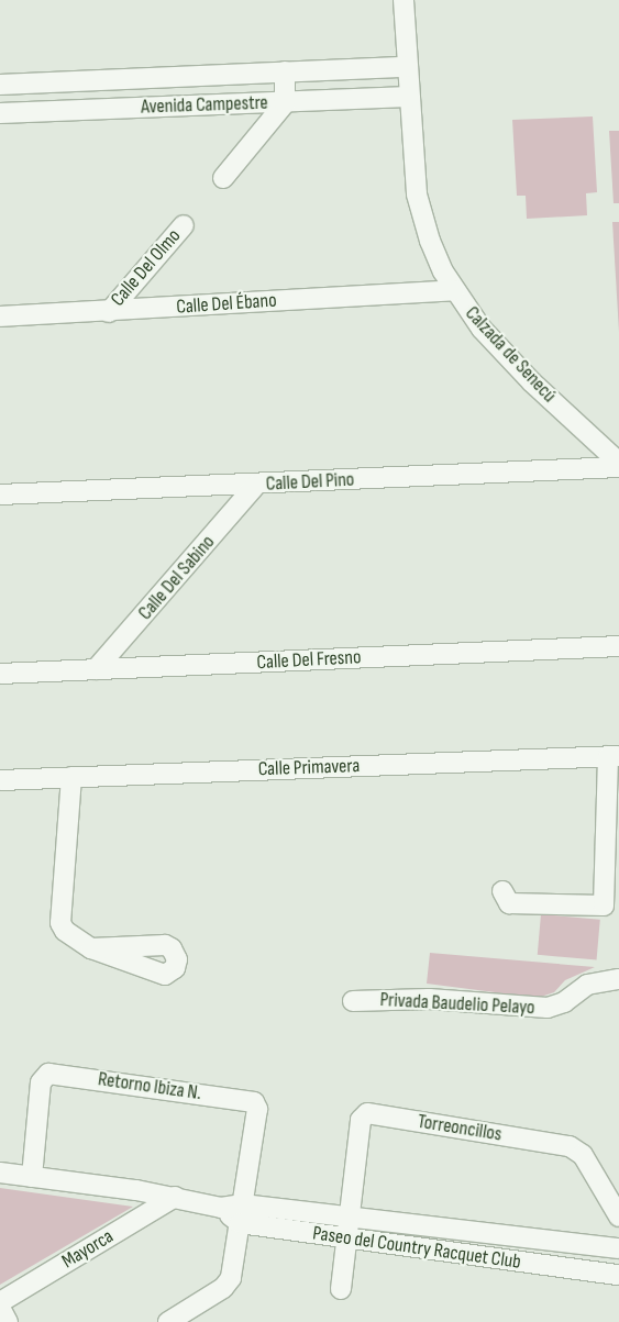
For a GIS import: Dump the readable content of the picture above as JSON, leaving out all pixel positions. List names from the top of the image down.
{
  "streets": {
    "street": [
      "Avenida Campestre",
      "Calle Del Olmo",
      "Calle Del Ébano",
      "Calzada de Senecú",
      "Calle Del Pino",
      "Calle Del Sabino",
      "Calle Del Fresno",
      "Calle Primavera",
      "Privada Baudelio Pelayo",
      "Retorno Ibiza N.",
      "Torreoncillos",
      "Paseo del Country Racquet Club",
      "Mayorca"
    ]
  },
  "crossings": [
    ["Avenida Campestre", "Calzada de Senecú"],
    ["Calle Del Olmo", "Calle Del Ébano"],
    ["Calle Del Ébano", "Calzada de Senecú"],
    ["Calzada de Senecú", "Calle Del Pino"],
    ["Calle Del Pino", "Calle Del Sabino"],
    ["Calle Del Sabino", "Calle Del Fresno"],
    ["Retorno Ibiza N.", "Paseo del Country Racquet Club"],
    ["Torreoncillos", "Paseo del Country Racquet Club"],
    ["Paseo del Country Racquet Club", "Mayorca"]
  ]
}
